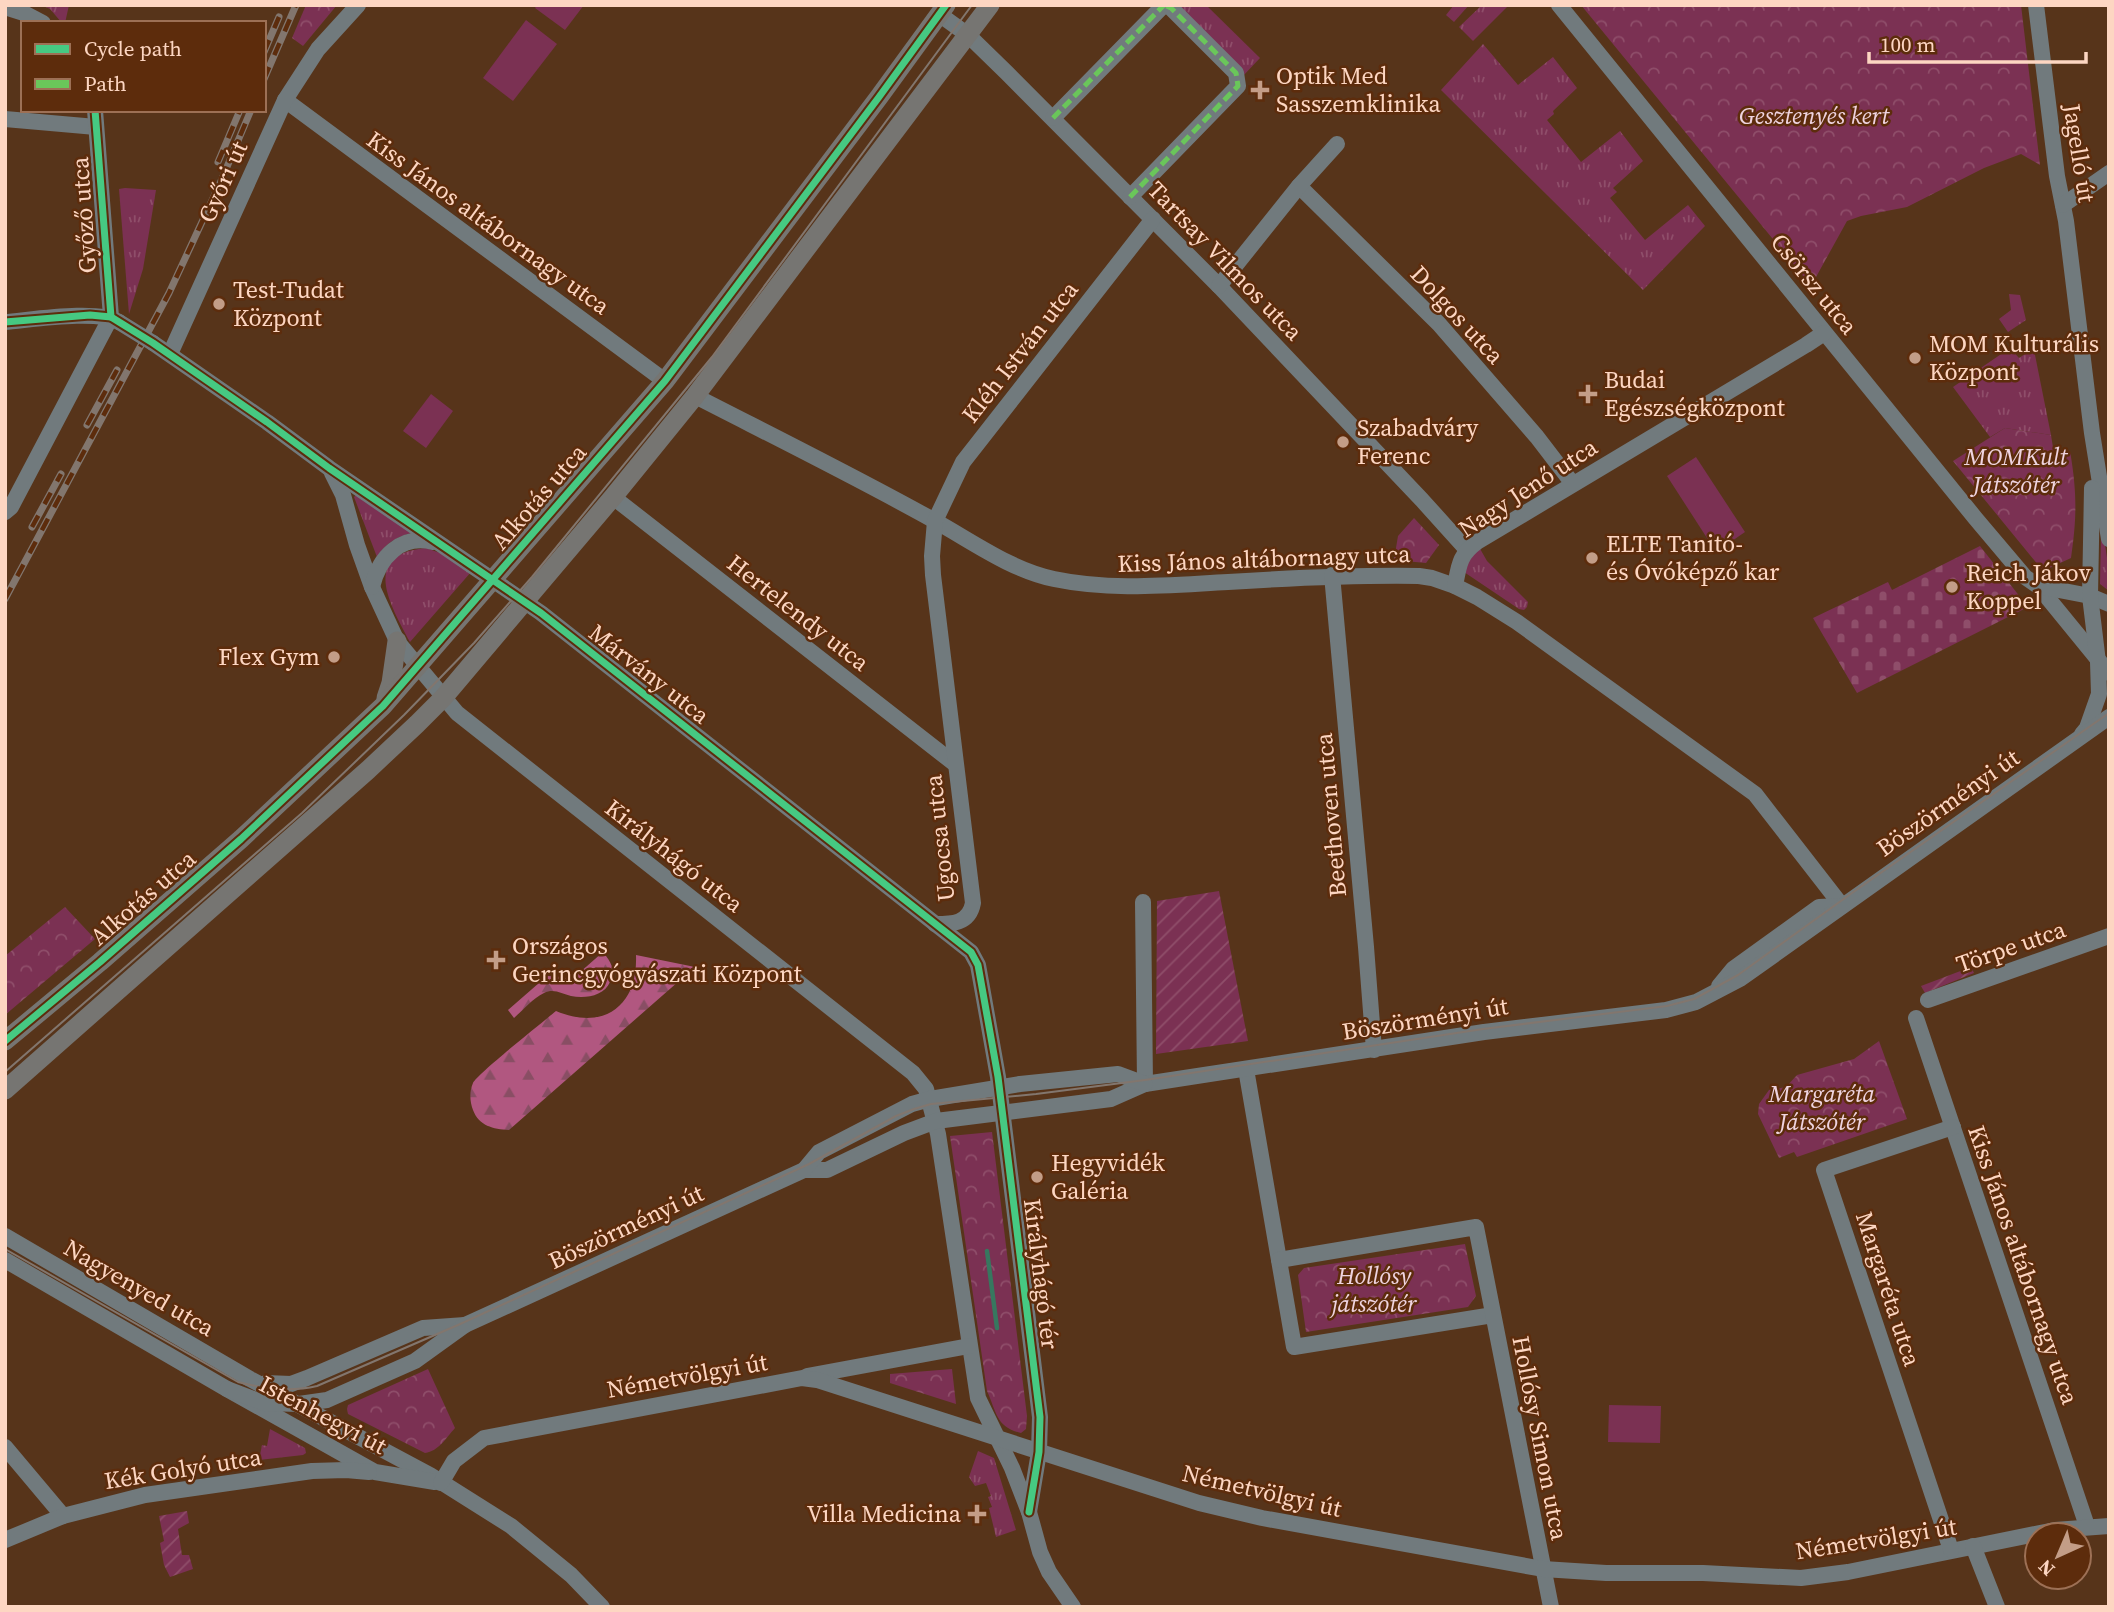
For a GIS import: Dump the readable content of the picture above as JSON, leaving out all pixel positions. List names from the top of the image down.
{
  "streets": {
    "main road": ["Alkotás utca"],
    "street": [
      "Jagelló út",
      "Győri út",
      "Győző utca",
      "Kiss János altábornagy utca",
      "Tartsay Vilmos utca",
      "Csörsz utca",
      "Dolgos utca",
      "Kléh István utca",
      "Nagy Jenő utca",
      "Hertelendy utca",
      "Márvány utca",
      "Böszörményi út",
      "Beethoven utca",
      "Ugocsa utca",
      "Királyhágó utca",
      "Törpe utca",
      "Királyhágó tér",
      "Nagyenyed utca",
      "Margaréta utca",
      "Németvölgyi út",
      "Istenhegyi út",
      "Hollósy Simon utca",
      "Kék Golyó utca"
    ]
  },
  "crossings": [
    ["Jagelló út", "Csörsz utca"],
    ["Jagelló út", "Böszörményi út"],
    ["Győri út", "Kiss János altábornagy utca"],
    ["Győri út", "Márvány utca"],
    ["Győző utca", "Márvány utca"],
    ["Kiss János altábornagy utca", "Kléh István utca"],
    ["Kiss János altábornagy utca", "Nagy Jenő utca"],
    ["Kiss János altábornagy utca", "Alkotás utca"],
    ["Kiss János altábornagy utca", "Böszörményi út"],
    ["Kiss János altábornagy utca", "Beethoven utca"],
    ["Kiss János altábornagy utca", "Ugocsa utca"],
    ["Kiss János altábornagy utca", "Margaréta utca"],
    ["Tartsay Vilmos utca", "Kléh István utca"],
    ["Tartsay Vilmos utca", "Nagy Jenő utca"],
    ["Tartsay Vilmos utca", "Alkotás utca"],
    ["Csörsz utca", "Nagy Jenő utca"],
    ["Csörsz utca", "Böszörményi út"],
    ["Dolgos utca", "Nagy Jenő utca"],
    ["Kléh István utca", "Ugocsa utca"],
    ["Alkotás utca", "Márvány utca"],
    ["Alkotás utca", "Királyhágó utca"],
    ["Hertelendy utca", "Ugocsa utca"],
    ["Márvány utca", "Ugocsa utca"],
    ["Márvány utca", "Királyhágó utca"],
    ["Böszörményi út", "Beethoven utca"],
    ["Böszörményi út", "Ugocsa utca"],
    ["Böszörményi út", "Királyhágó utca"],
    ["Böszörményi út", "Királyhágó tér"],
    ["Böszörményi út", "Nagyenyed utca"],
    ["Böszörményi út", "Istenhegyi út"],
    ["Böszörményi út", "Hollósy Simon utca"],
    ["Ugocsa utca", "Királyhágó tér"],
    ["Királyhágó tér", "Németvölgyi út"],
    ["Nagyenyed utca", "Istenhegyi út"],
    ["Margaréta utca", "Németvölgyi út"],
    ["Németvölgyi út", "Istenhegyi út"],
    ["Németvölgyi út", "Hollósy Simon utca"],
    ["Istenhegyi út", "Kék Golyó utca"]
  ],
  "parks": [
    "Gesztenyés kert",
    "MOMKult Játszótér",
    "Margaréta Játszótér",
    "Hollósy játszótér"
  ],
  "places": {
    "health": [
      "Optik Med Sasszemklinika",
      "Budai Egészségközpont",
      "Országos Gerincgyógyászati Központ",
      "Villa Medicina"
    ],
    "other": [
      "Test-Tudat Központ",
      "MOM Kulturális Központ",
      "Szabadváry Ferenc",
      "ELTE Tanitó- és Óvóképző kar",
      "Reich Jákov Koppel",
      "Flex Gym",
      "Hegyvidék Galéria"
    ]
  },
  "legend": ["Cycle path", "Path"],
  "scale_bar": "100 m",
  "north": "bottom left"
}
